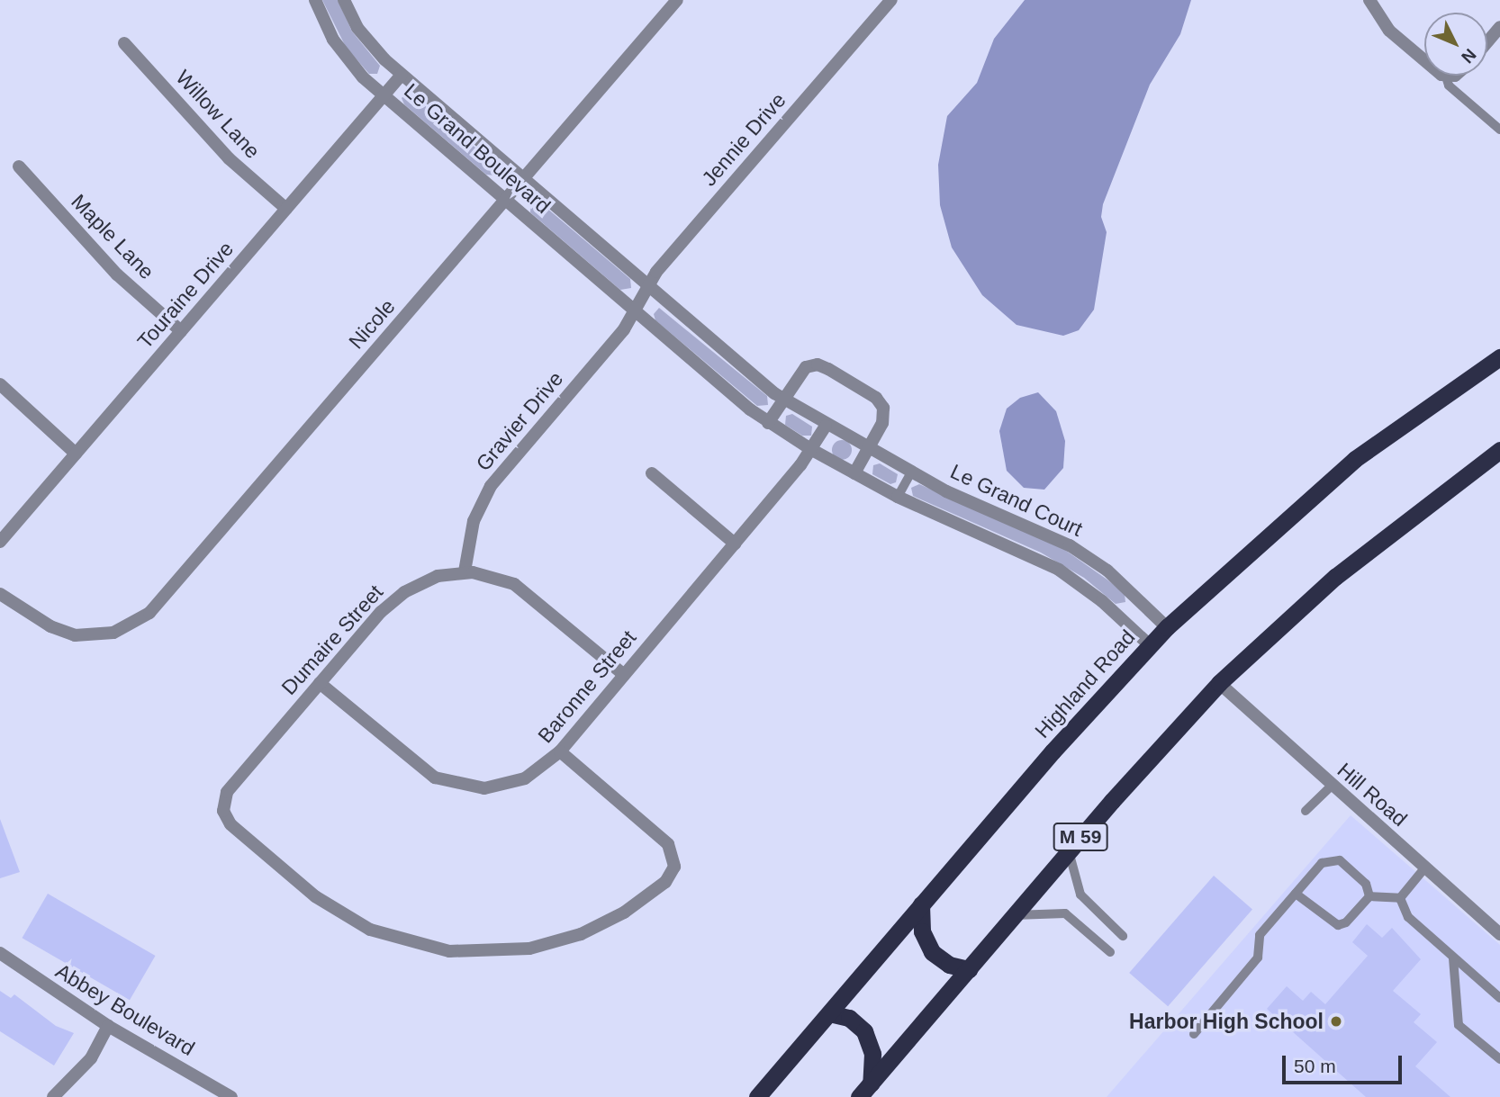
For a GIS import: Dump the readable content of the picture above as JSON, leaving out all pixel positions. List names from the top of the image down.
{
  "streets": {
    "highway": ["Highland Road", "M 59"],
    "street": [
      "Willow Lane",
      "Jennie Drive",
      "Le Grand Boulevard",
      "Maple Lane",
      "Touraine Drive",
      "Nicole",
      "Gravier Drive",
      "Le Grand Court",
      "Dumaire Street",
      "Baronne Street",
      "Hill Road",
      "Abbey Boulevard"
    ]
  },
  "crossings": [
    ["Willow Lane", "Touraine Drive"],
    ["Jennie Drive", "Le Grand Boulevard"],
    ["Jennie Drive", "Gravier Drive"],
    ["Jennie Drive", "Le Grand Court"],
    ["Le Grand Boulevard", "Touraine Drive"],
    ["Le Grand Boulevard", "Nicole"],
    ["Le Grand Boulevard", "Gravier Drive"],
    ["Le Grand Boulevard", "Le Grand Court"],
    ["Maple Lane", "Touraine Drive"],
    ["Gravier Drive", "Dumaire Street"],
    ["Le Grand Court", "Highland Road"],
    ["Le Grand Court", "Baronne Street"],
    ["Dumaire Street", "Baronne Street"],
    ["Hill Road", "M 59"]
  ],
  "places": ["Harbor High School"],
  "scale_bar": "50 m",
  "north": "bottom right"
}
